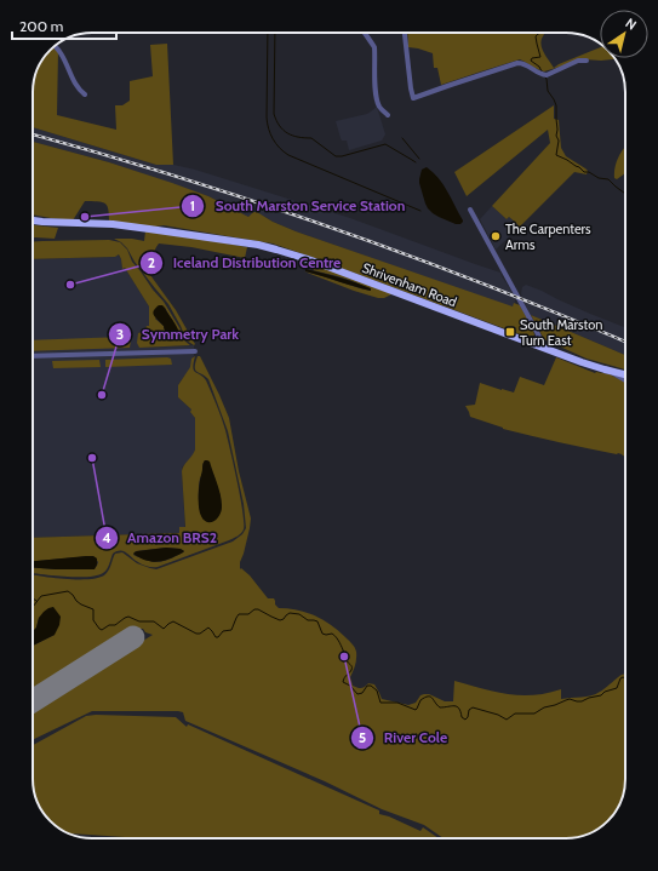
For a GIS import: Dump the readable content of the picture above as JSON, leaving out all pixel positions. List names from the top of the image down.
{
  "streets": {
    "highway": ["Shrivenham Road"]
  },
  "places": {
    "other": [
      "South Marston Service Station",
      "The Carpenters Arms",
      "Iceland Distribution Centre",
      "Symmetry Park",
      "Amazon BRS2",
      "River Cole"
    ],
    "transit": ["South Marston Turn East"]
  },
  "scale_bar": "200 m",
  "north": "top right"
}
